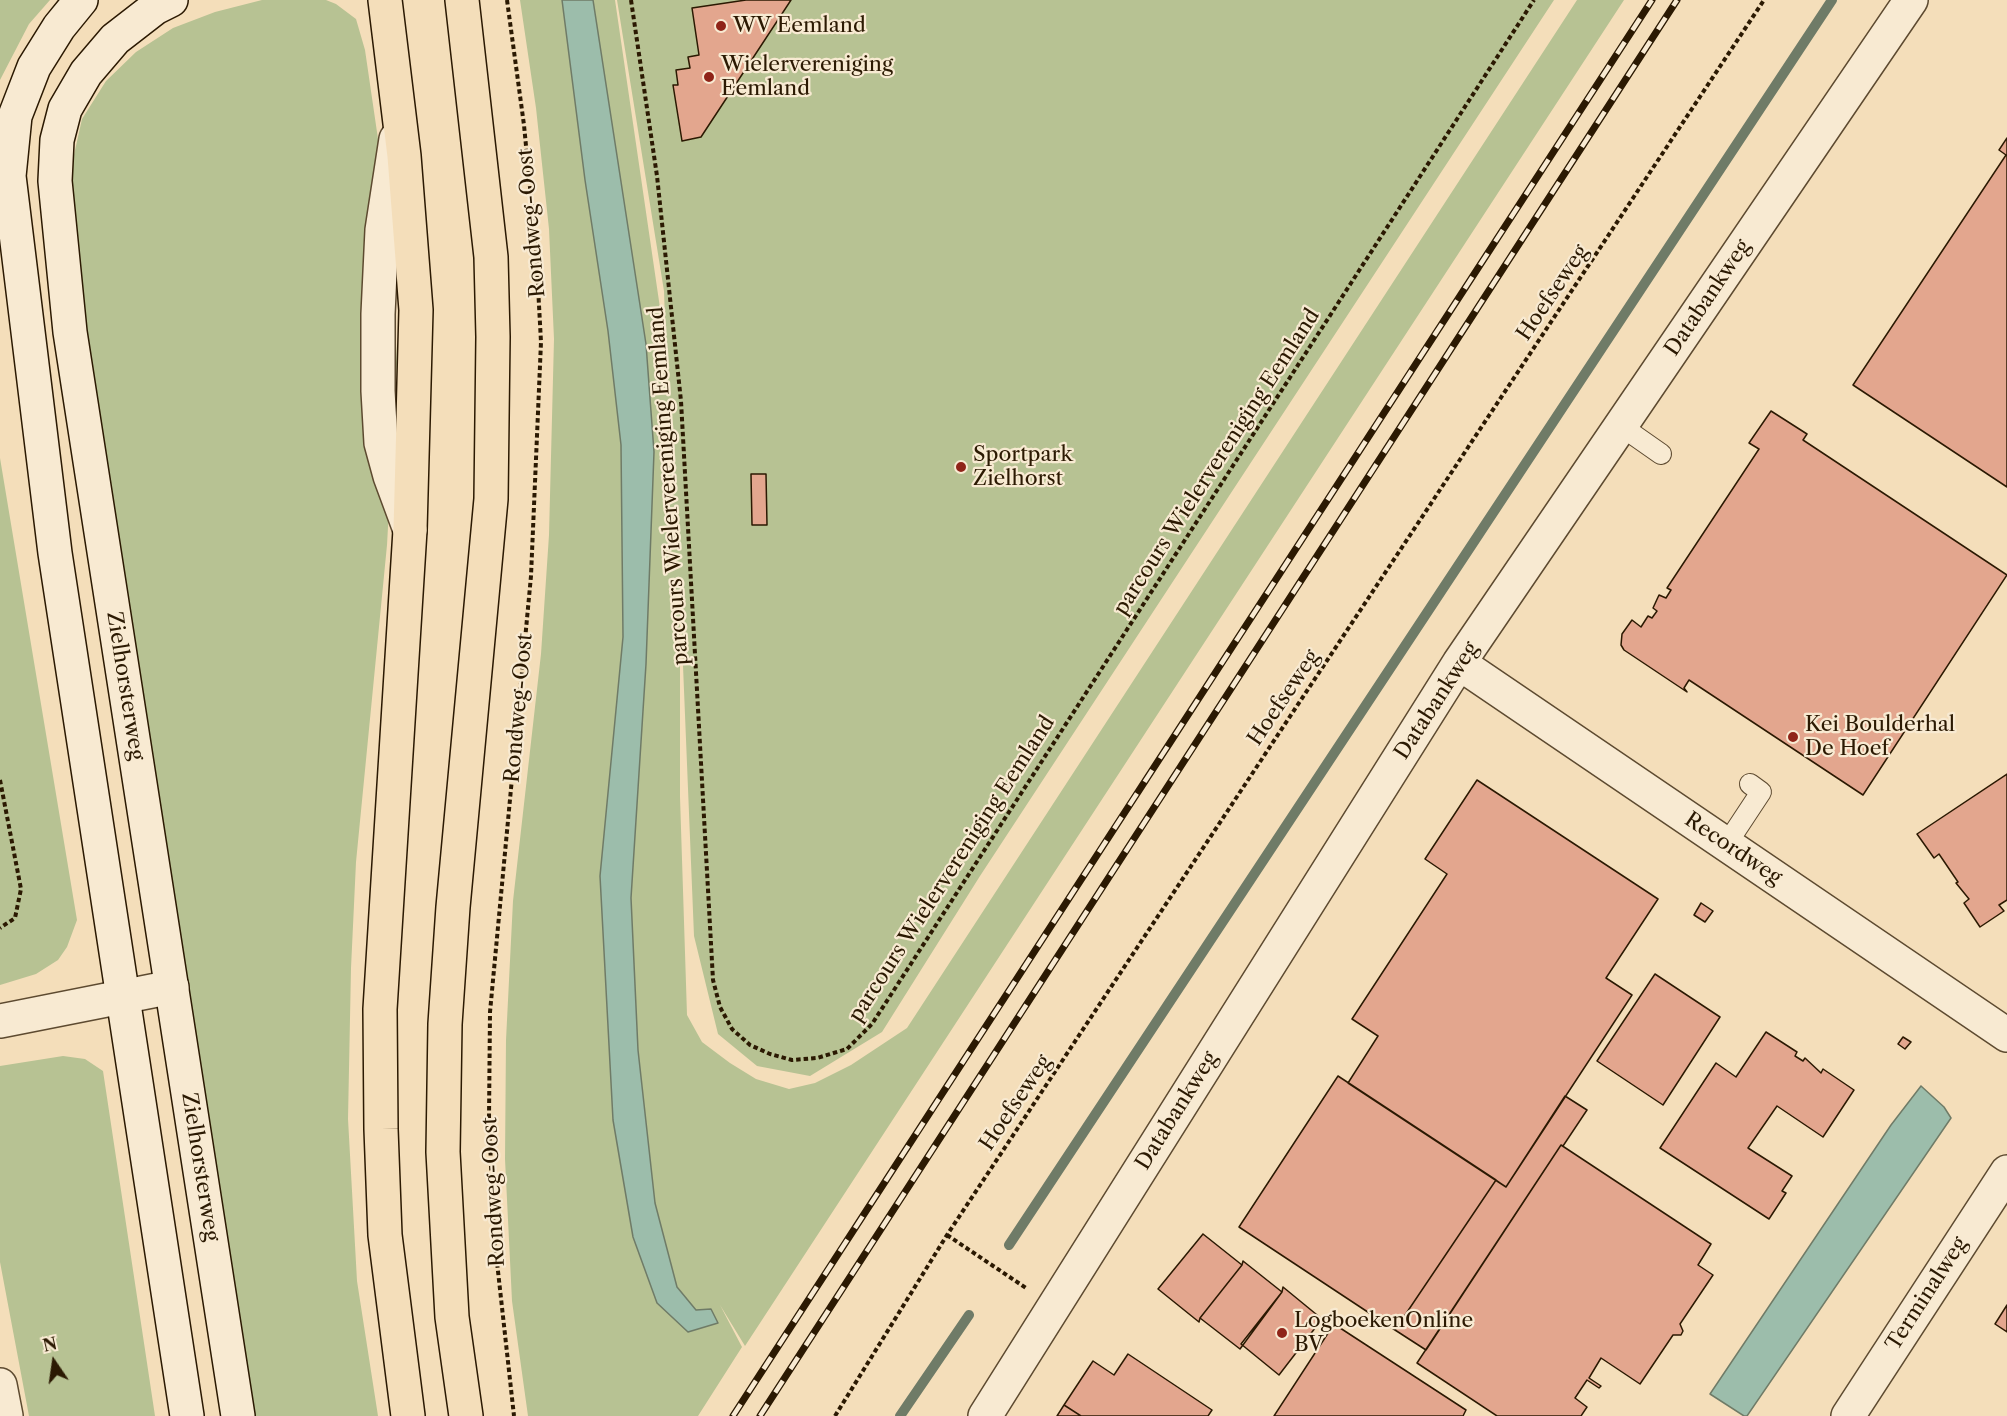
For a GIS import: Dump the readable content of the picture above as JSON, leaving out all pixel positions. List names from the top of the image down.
{
  "streets": {
    "main road": [
      "Rondweg-Oost",
      "Databankweg",
      "Zielhorsterweg",
      "Recordweg",
      "Terminalweg"
    ],
    "path": ["Hoefseweg", "parcours Wielervereniging Eemland"]
  },
  "crossings": [
    ["Databankweg", "Recordweg"]
  ],
  "places": [
    "WV Eemland",
    "Wielervereniging Eemland",
    "Sportpark Zielhorst",
    "Kei Boulderhal De Hoef",
    "LogboekenOnline BV"
  ],
  "north": "top"
}
